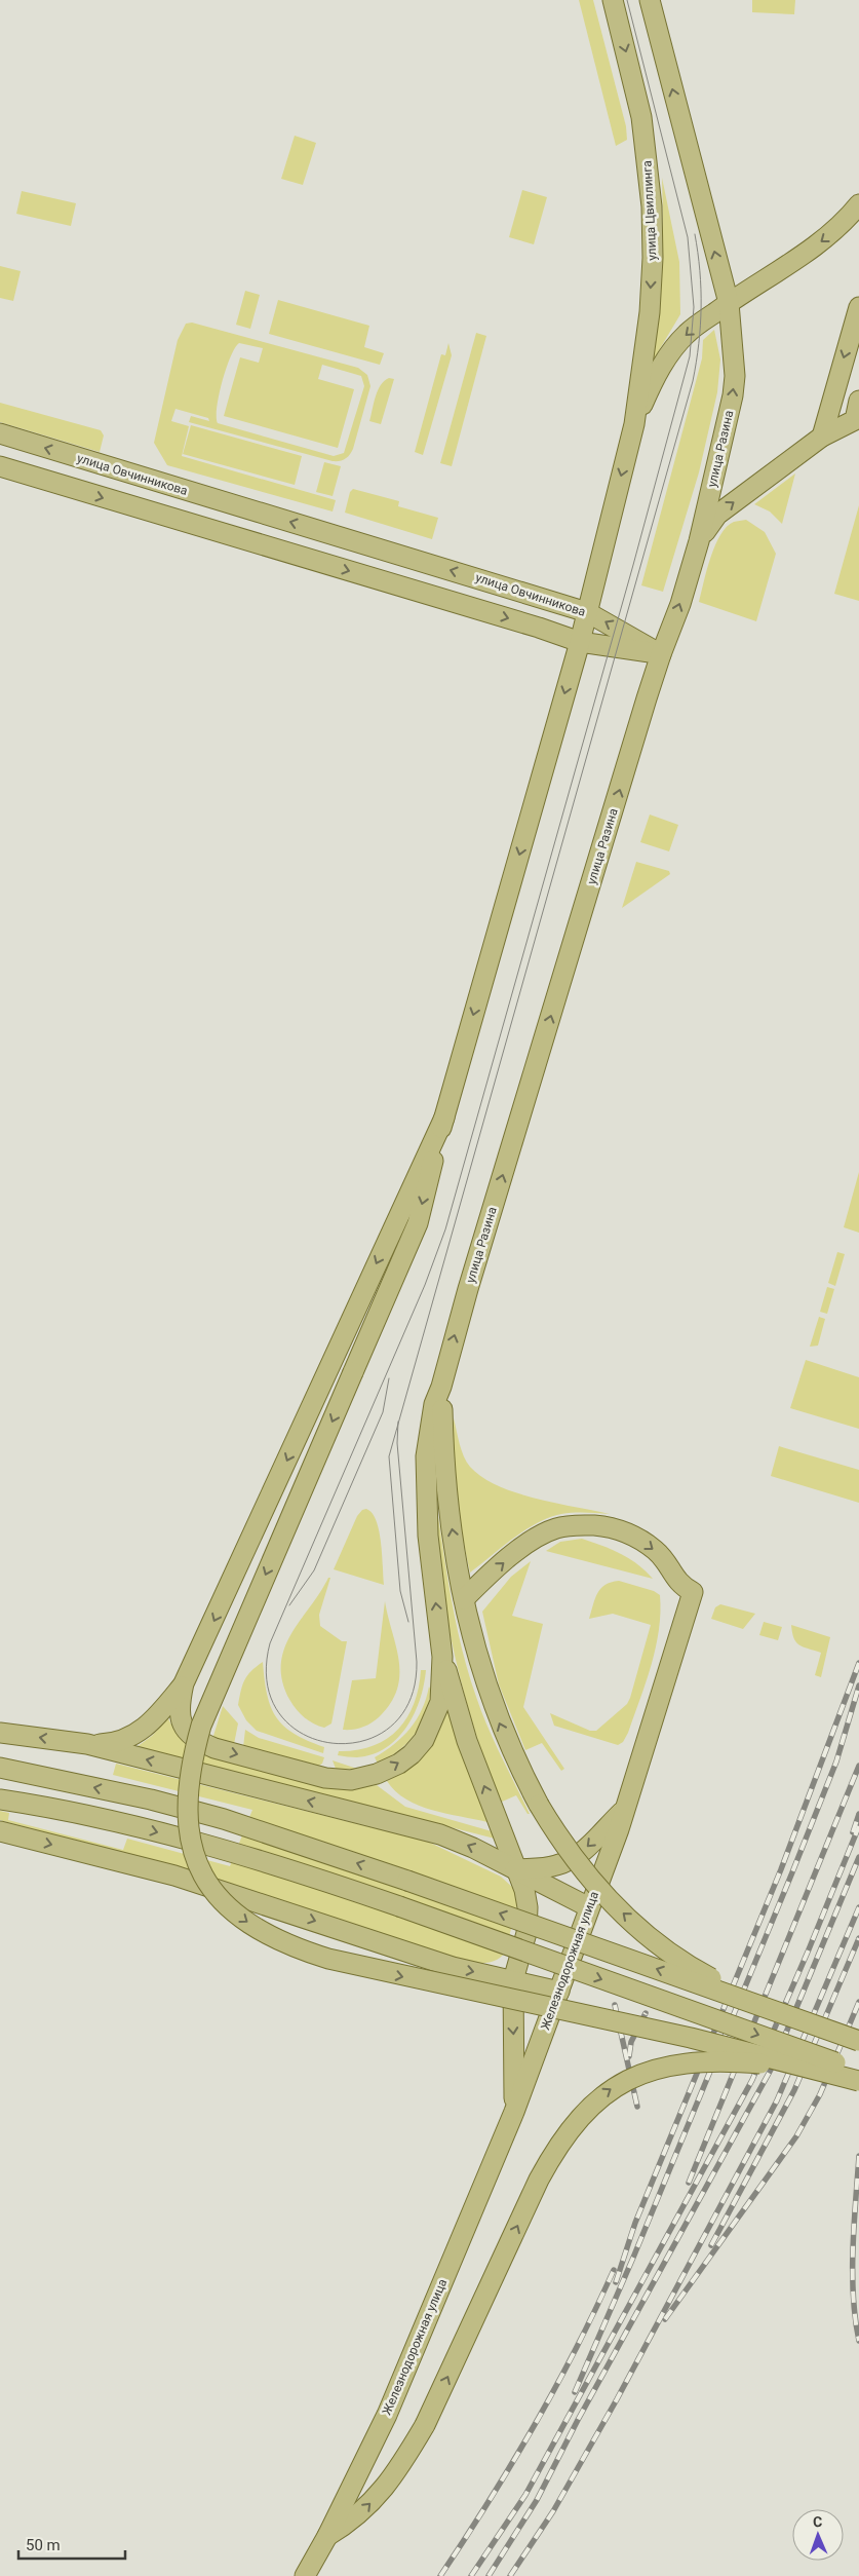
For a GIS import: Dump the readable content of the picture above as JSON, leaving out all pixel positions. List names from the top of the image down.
{
  "streets": {
    "main road": [
      "улица Цвиллинга",
      "улица Разина",
      "улица Овчинникова",
      "Железнодорожная улица"
    ]
  },
  "crossings": [
    ["улица Разина", "улица Овчинникова"]
  ],
  "scale_bar": "50 m",
  "north": "top"
}
